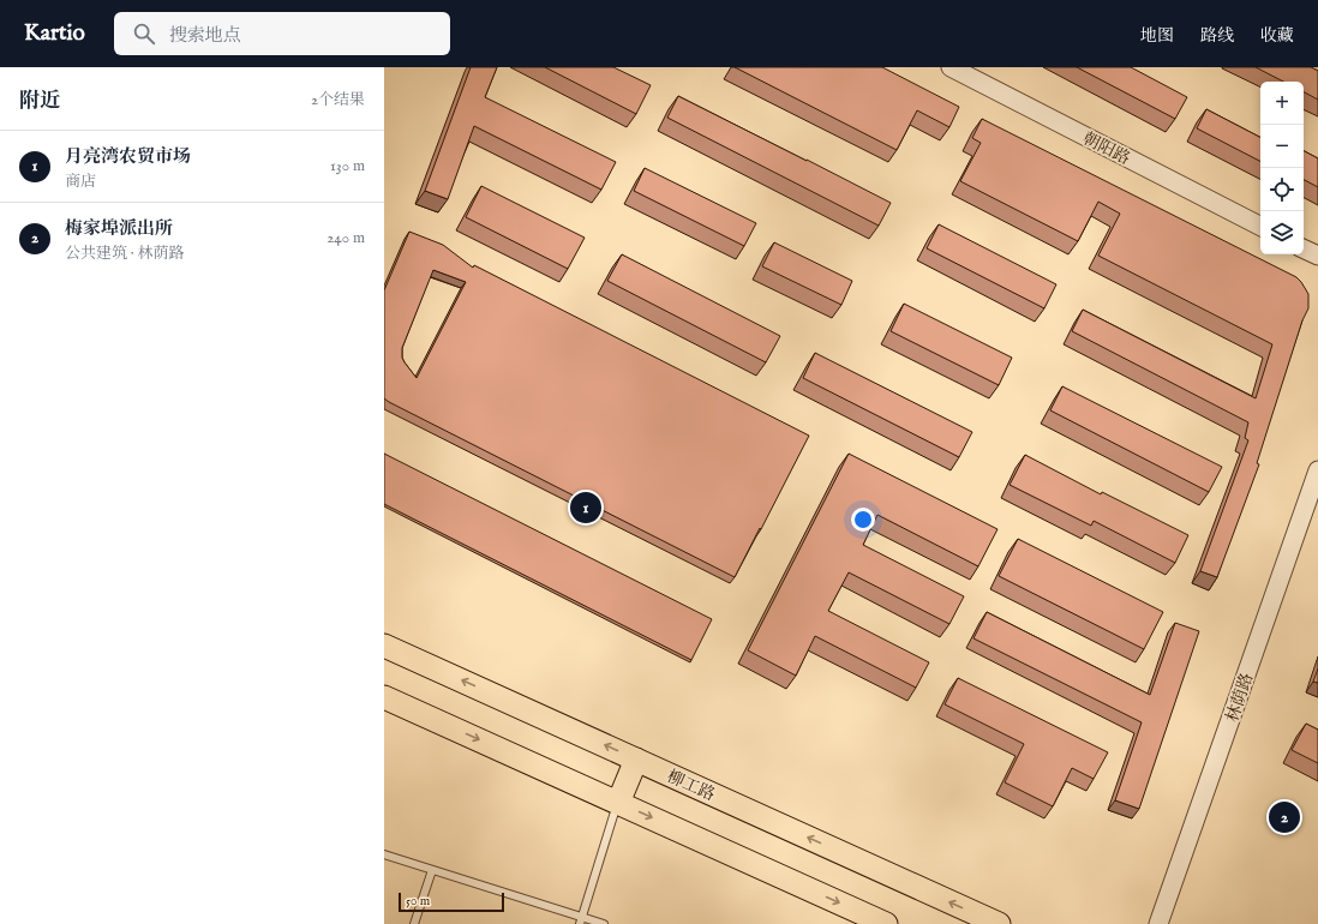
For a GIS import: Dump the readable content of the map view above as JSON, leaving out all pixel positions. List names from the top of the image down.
{
  "streets": {
    "main road": ["柳工路"],
    "street": ["朝阳路", "林荫路"]
  },
  "scale_bar": "50 m",
  "page": {
    "header": "Kartio",
    "search": "搜索地点",
    "nav": ["地图", "路线", "收藏"],
    "heading": ["附近", "2个结果"],
    "map_buttons": ["+", "−"],
    "list": [
      {
        "mark": "1",
        "name": "月亮湾农贸市场",
        "note": "商店",
        "value": "130 m"
      },
      {
        "mark": "2",
        "name": "梅家埠派出所",
        "note": "公共建筑 · 林荫路",
        "value": "240 m"
      }
    ],
    "pins": ["1", "2"],
    "scale": "50 m"
  }
}
